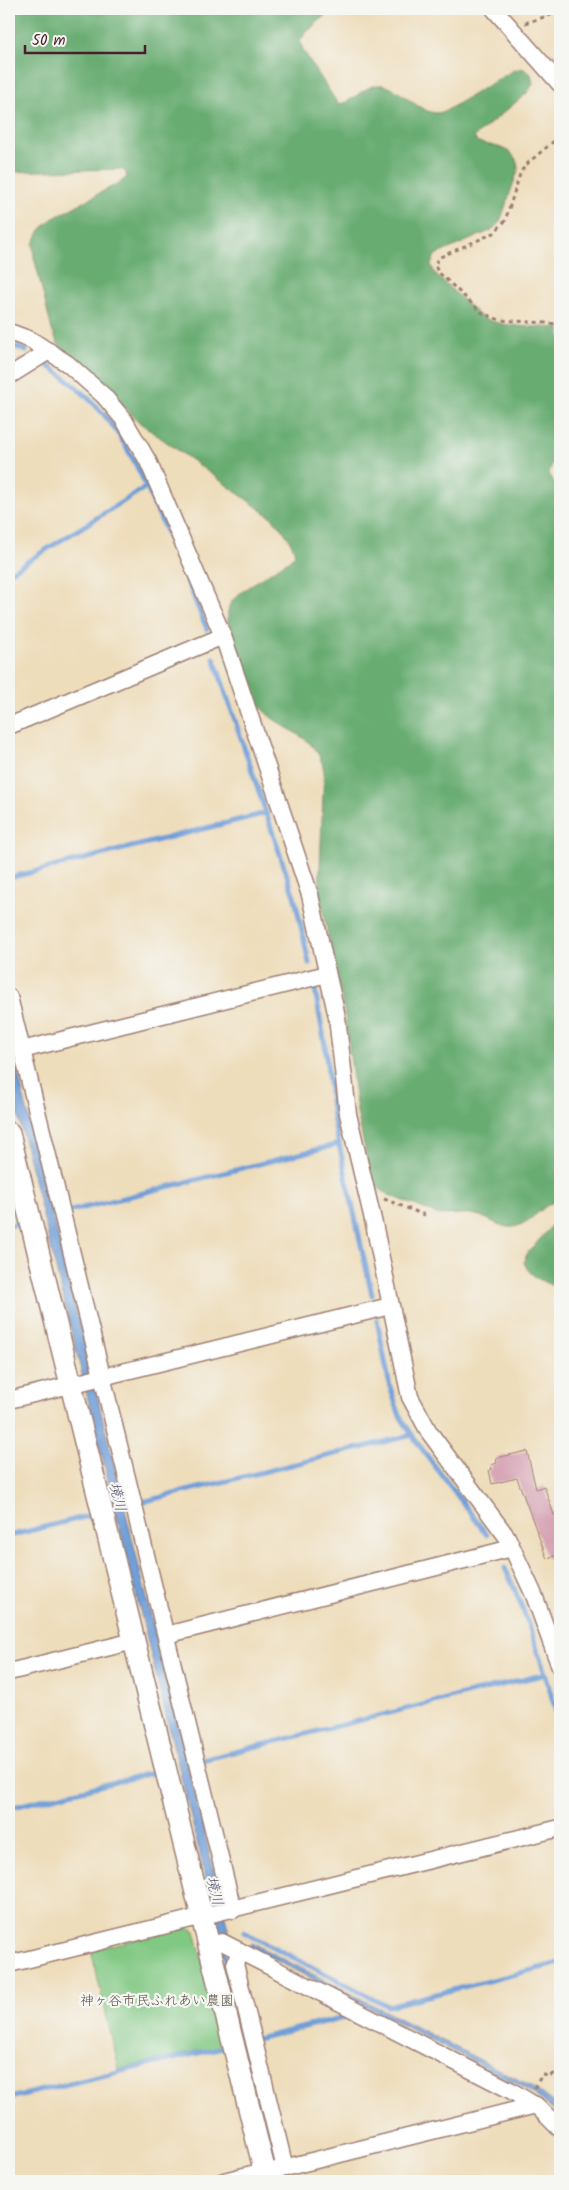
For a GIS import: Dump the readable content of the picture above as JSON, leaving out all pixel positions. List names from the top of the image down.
{
  "water": ["境川"],
  "parks": ["神ヶ谷市民ふれあい農園"],
  "scale_bar": "50 m"
}
